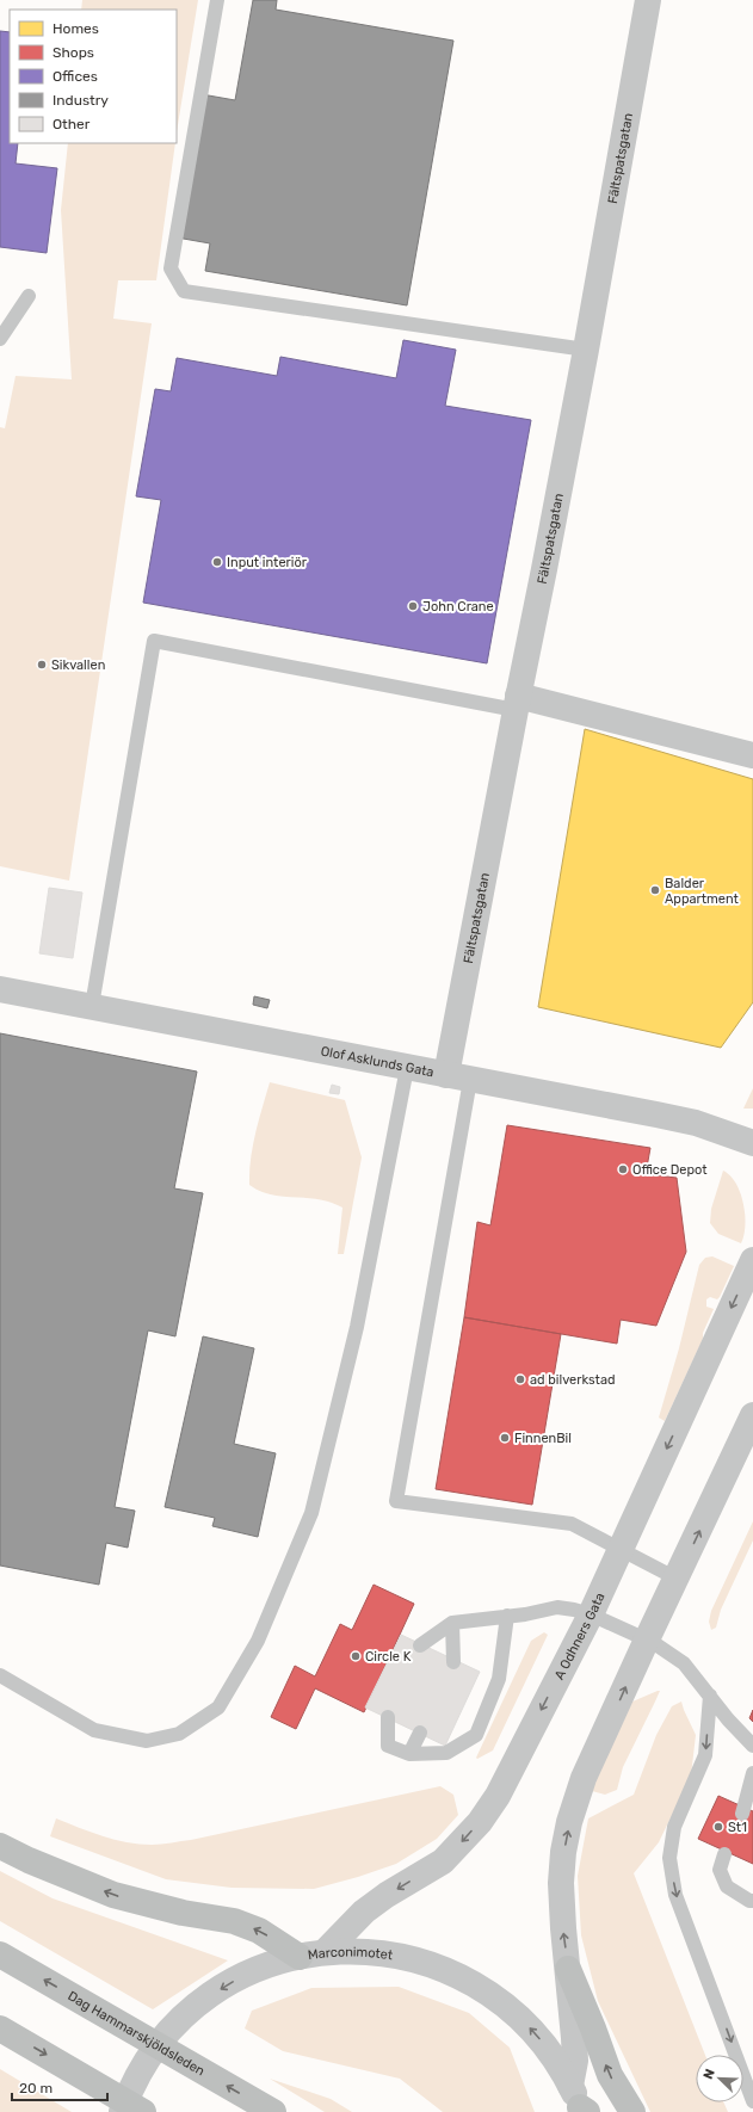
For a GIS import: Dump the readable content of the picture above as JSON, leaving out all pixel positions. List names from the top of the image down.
{
  "streets": {
    "main road": ["Dag Hammarskjöldsleden"],
    "street": [
      "Fältspatsgatan",
      "Olof Asklunds Gata",
      "A Odhners Gata",
      "Marconimotet"
    ]
  },
  "crossings": [
    ["Fältspatsgatan", "Olof Asklunds Gata"],
    ["A Odhners Gata", "Marconimotet"]
  ],
  "places": [
    "Input interiör",
    "John Crane",
    "Sikvallen",
    "Balder Appartment",
    "Office Depot",
    "ad bilverkstad",
    "FinnenBil",
    "Circle K",
    "St1"
  ],
  "legend": [
    "Homes",
    "Shops",
    "Offices",
    "Industry",
    "Other"
  ],
  "scale_bar": "20 m",
  "north": "top left"
}
